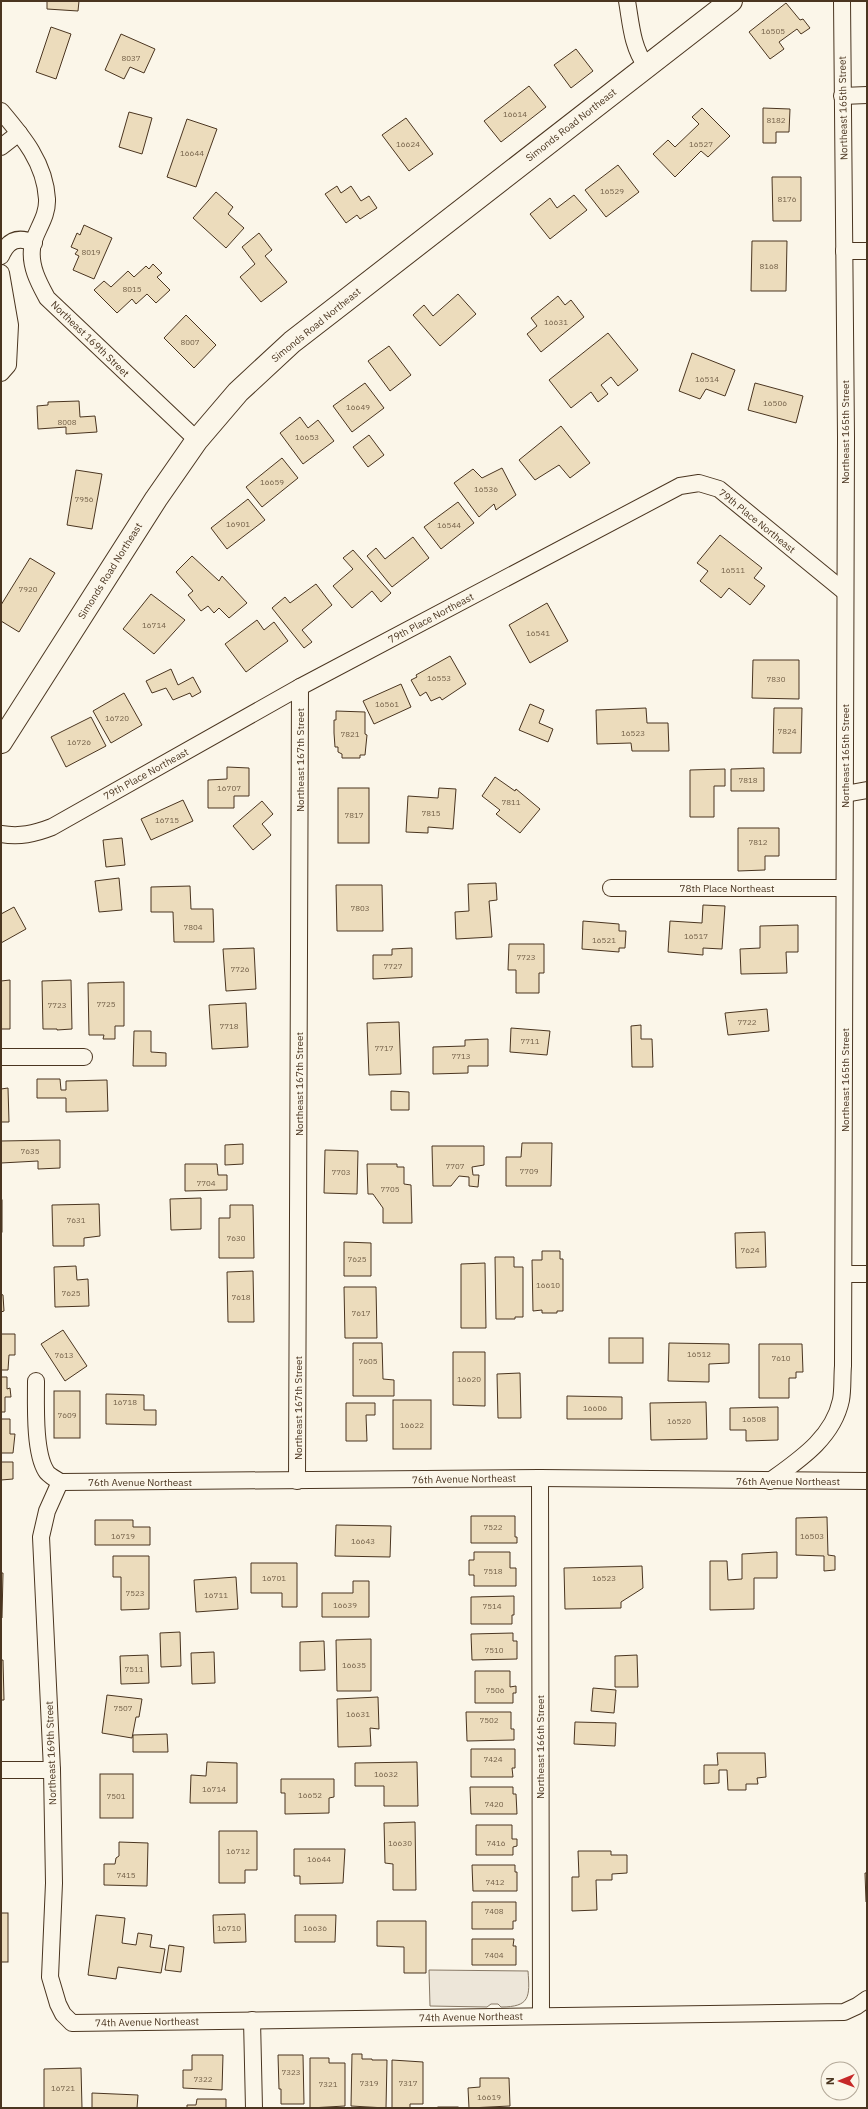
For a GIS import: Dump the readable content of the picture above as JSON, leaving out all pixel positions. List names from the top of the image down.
{
  "streets": {
    "main road": ["Simonds Road Northeast"],
    "street": [
      "Northeast 165th Street",
      "Northeast 169th Street",
      "79th Place Northeast",
      "Northeast 167th Street",
      "78th Place Northeast",
      "76th Avenue Northeast",
      "Northeast 166th Street",
      "74th Avenue Northeast"
    ]
  },
  "crossings": [
    ["Northeast 165th Street", "79th Place Northeast"],
    ["Northeast 165th Street", "78th Place Northeast"],
    ["Northeast 165th Street", "76th Avenue Northeast"],
    ["Simonds Road Northeast", "Northeast 169th Street"],
    ["Northeast 169th Street", "76th Avenue Northeast"],
    ["Northeast 169th Street", "74th Avenue Northeast"],
    ["79th Place Northeast", "Northeast 167th Street"],
    ["Northeast 167th Street", "76th Avenue Northeast"],
    ["76th Avenue Northeast", "Northeast 166th Street"],
    ["Northeast 166th Street", "74th Avenue Northeast"]
  ],
  "house_numbers": [
    "16505",
    "8037",
    "16614",
    "8182",
    "16624",
    "16527",
    "16644",
    "16529",
    "8176",
    "8019",
    "8168",
    "8015",
    "16631",
    "8007",
    "16514",
    "16506",
    "16649",
    "8008",
    "16653",
    "16659",
    "16536",
    "7956",
    "16901",
    "16544",
    "16511",
    "7920",
    "16714",
    "16541",
    "16553",
    "7830",
    "16561",
    "16720",
    "7824",
    "16523",
    "7821",
    "16726",
    "7818",
    "16707",
    "7811",
    "7815",
    "7817",
    "16715",
    "7812",
    "7803",
    "7804",
    "16517",
    "16521",
    "7723",
    "7727",
    "7726",
    "7725",
    "7723",
    "7722",
    "7718",
    "7711",
    "7717",
    "7713",
    "7635",
    "7707",
    "7709",
    "7703",
    "7704",
    "7705",
    "7631",
    "7630",
    "7624",
    "7625",
    "16610",
    "7625",
    "7618",
    "7617",
    "16512",
    "7613",
    "7610",
    "7605",
    "16620",
    "16718",
    "16606",
    "7609",
    "16508",
    "16520",
    "16622",
    "7522",
    "16719",
    "16503",
    "16643",
    "7518",
    "16701",
    "16523",
    "7523",
    "16711",
    "16639",
    "7514",
    "7510",
    "16635",
    "7511",
    "7506",
    "7507",
    "16631",
    "7502",
    "7424",
    "16632",
    "16714",
    "16652",
    "7501",
    "7420",
    "16630",
    "7416",
    "16712",
    "16644",
    "7415",
    "7412",
    "7408",
    "16710",
    "16636",
    "7404",
    "7323",
    "7322",
    "7319",
    "7317",
    "7321",
    "16721",
    "16619"
  ],
  "north": "left"
}
